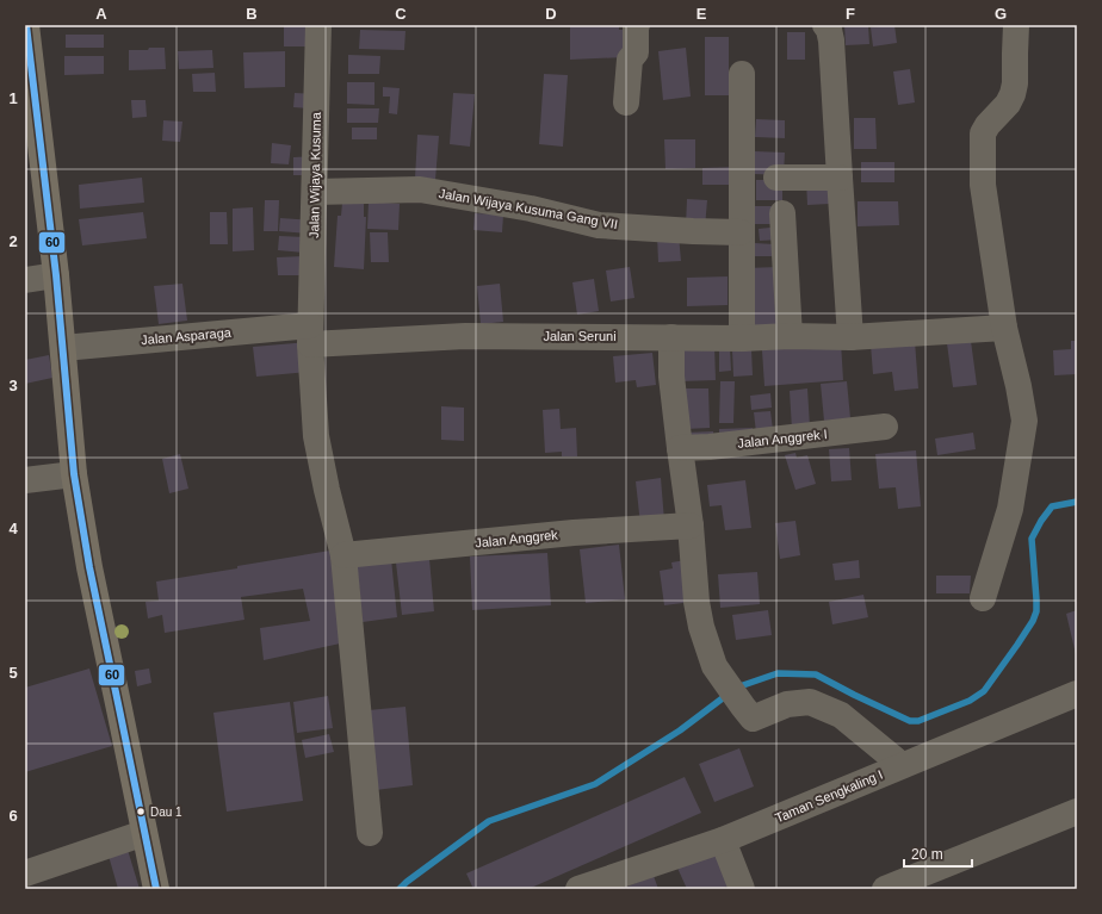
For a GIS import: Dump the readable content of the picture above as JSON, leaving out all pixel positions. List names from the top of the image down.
{
  "streets": {
    "street": [
      "Jalan Wijaya Kusuma",
      "Jalan Wijaya Kusuma Gang VII",
      "Jalan Asparaga",
      "Jalan Seruni",
      "Jalan Anggrek I",
      "Jalan Anggrek",
      "Taman Sengkaling I"
    ]
  },
  "crossings": [
    ["Jalan Wijaya Kusuma", "Jalan Wijaya Kusuma Gang VII"],
    ["Jalan Wijaya Kusuma", "Jalan Asparaga"],
    ["Jalan Wijaya Kusuma", "Jalan Seruni"],
    ["Jalan Wijaya Kusuma", "Jalan Anggrek"],
    ["Jalan Asparaga", "Jalan Seruni"]
  ],
  "places": ["Dau 1"],
  "lines": ["transit line 60"],
  "scale_bar": "20 m",
  "grid": {
    "columns": [
      "A",
      "B",
      "C",
      "D",
      "E",
      "F",
      "G"
    ],
    "rows": [
      "1",
      "2",
      "3",
      "4",
      "5",
      "6"
    ]
  }
}
